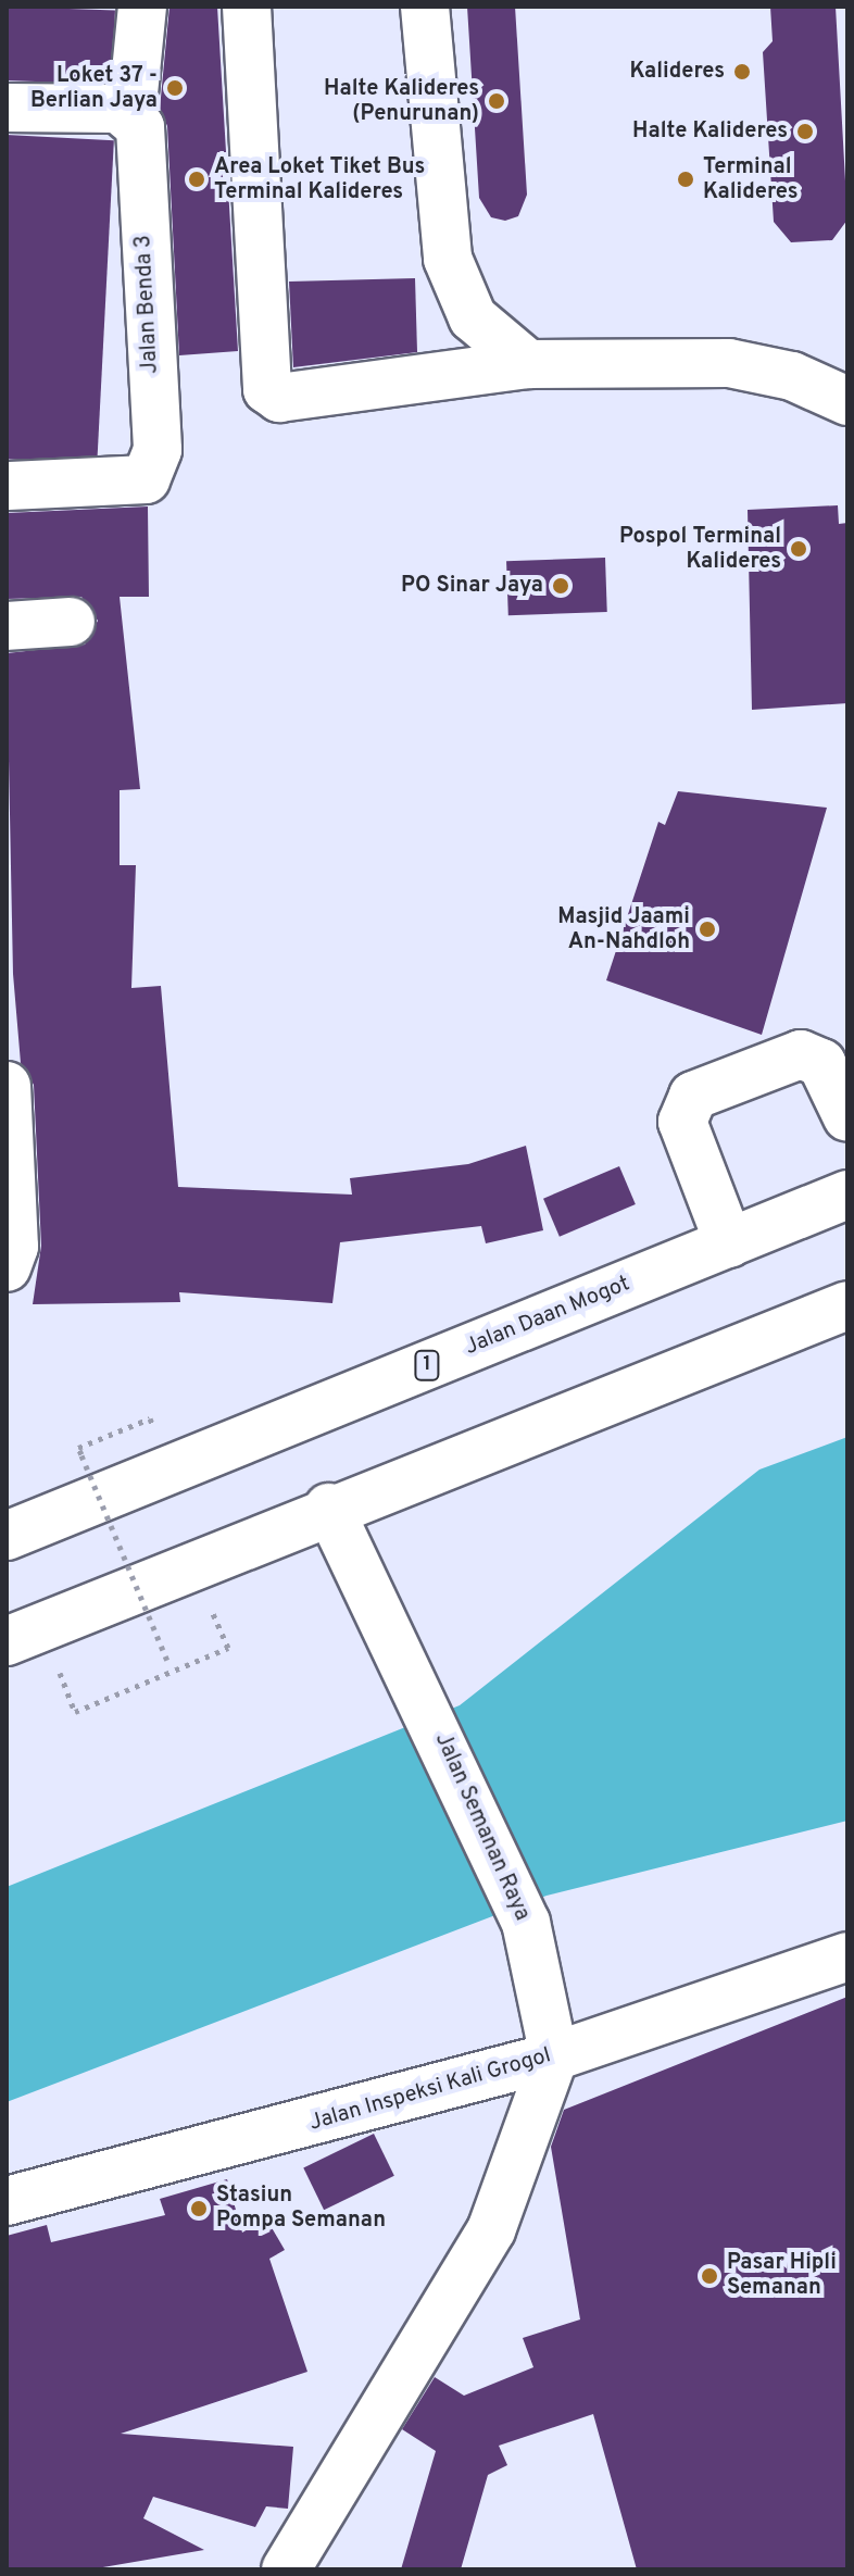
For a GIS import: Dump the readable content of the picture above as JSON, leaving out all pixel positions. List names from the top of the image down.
{
  "streets": {
    "main road": [
      "Jalan Benda 3",
      "Jalan Daan Mogot",
      "1",
      "Jalan Semanan Raya",
      "Jalan Inspeksi Kali Grogol"
    ]
  },
  "crossings": [
    ["Jalan Semanan Raya", "Jalan Inspeksi Kali Grogol"]
  ],
  "places": [
    "Kalideres",
    "Loket 37 - Berlian Jaya",
    "Halte Kalideres (Penurunan)",
    "Halte Kalideres",
    "Area Loket Tiket Bus Terminal Kalideres",
    "Terminal Kalideres",
    "Pospol Terminal Kalideres",
    "PO Sinar Jaya",
    "Masjid Jaami An-Nahdloh",
    "Stasiun Pompa Semanan",
    "Pasar Hipli Semanan"
  ]
}
